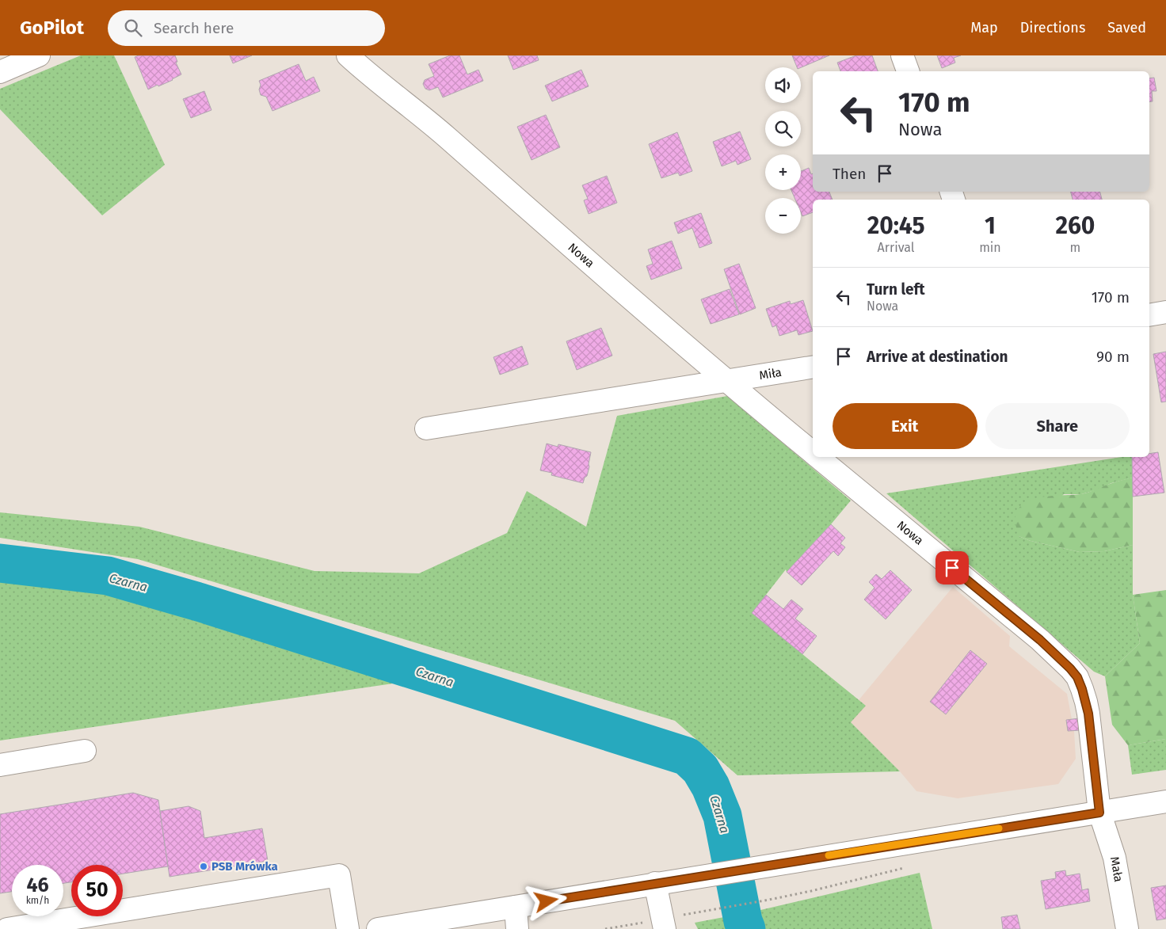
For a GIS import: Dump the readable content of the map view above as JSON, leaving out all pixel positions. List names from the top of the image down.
{
  "streets": {
    "street": ["Nowa", "Miła", "Mała"]
  },
  "crossings": [
    ["Nowa", "Miła"],
    ["Nowa", "Mała"]
  ],
  "water": ["Czarna"],
  "places": ["PSB Mrówka"],
  "page": {
    "header": "GoPilot",
    "search": "Search here",
    "nav": ["Map", "Directions", "Saved"],
    "map_buttons": ["+", "−"],
    "turn": ["170 m", "Nowa"],
    "then": "Then",
    "eta": [
      "20:45",
      "Arrival",
      "1",
      "min",
      "260",
      "m"
    ],
    "list": [
      {
        "name": "Turn left",
        "note": "Nowa",
        "value": "170 m"
      },
      {
        "name": "Arrive at destination",
        "value": "90 m"
      }
    ],
    "buttons": ["Exit", "Share"],
    "speed": "46 km/h",
    "limit": "50"
  }
}
